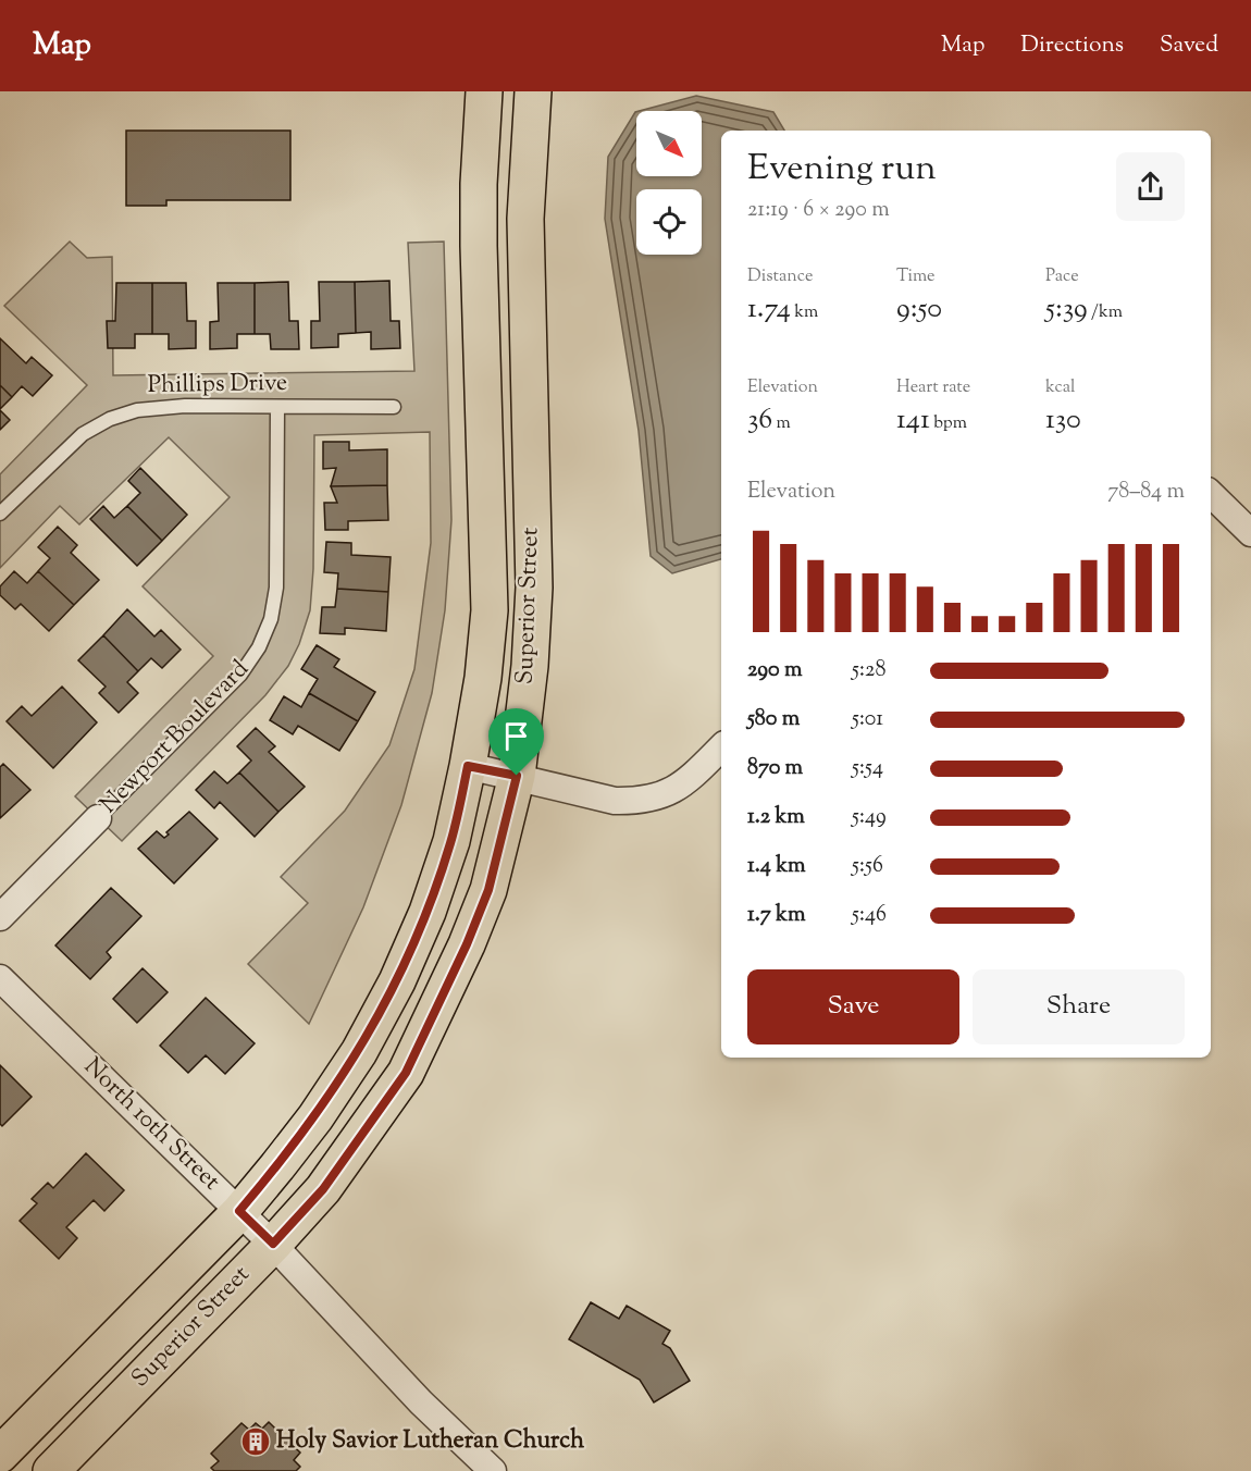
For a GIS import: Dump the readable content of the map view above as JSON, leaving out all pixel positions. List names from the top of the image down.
{
  "streets": {
    "main road": ["Superior Street"],
    "street": ["Newport Boulevard", "North 10th Street"],
    "lane": ["Phillips Drive"]
  },
  "crossings": [
    ["Phillips Drive", "Newport Boulevard"],
    ["Superior Street", "North 10th Street"]
  ],
  "places": {
    "building": ["Holy Savior Lutheran Church"]
  },
  "north": "bottom right",
  "page": {
    "header": "Map",
    "nav": ["Map", "Directions", "Saved"],
    "heading": ["Evening run", "21:19 · 6 × 290 m"],
    "stats": [
      ["Distance", "1.74 km"],
      ["Time", "9:50"],
      ["Pace", "5:39 /km"],
      ["Elevation", "36 m"],
      ["Heart rate", "141 bpm"],
      ["kcal", "130"]
    ],
    "chart": ["Elevation", "78–84 m"],
    "list": [
      {
        "name": "290 m",
        "note": "5:28"
      },
      {
        "name": "580 m",
        "note": "5:01"
      },
      {
        "name": "870 m",
        "note": "5:54"
      },
      {
        "name": "1.2 km",
        "note": "5:49"
      },
      {
        "name": "1.4 km",
        "note": "5:56"
      },
      {
        "name": "1.7 km",
        "note": "5:46"
      }
    ],
    "buttons": ["Save", "Share"]
  }
}
